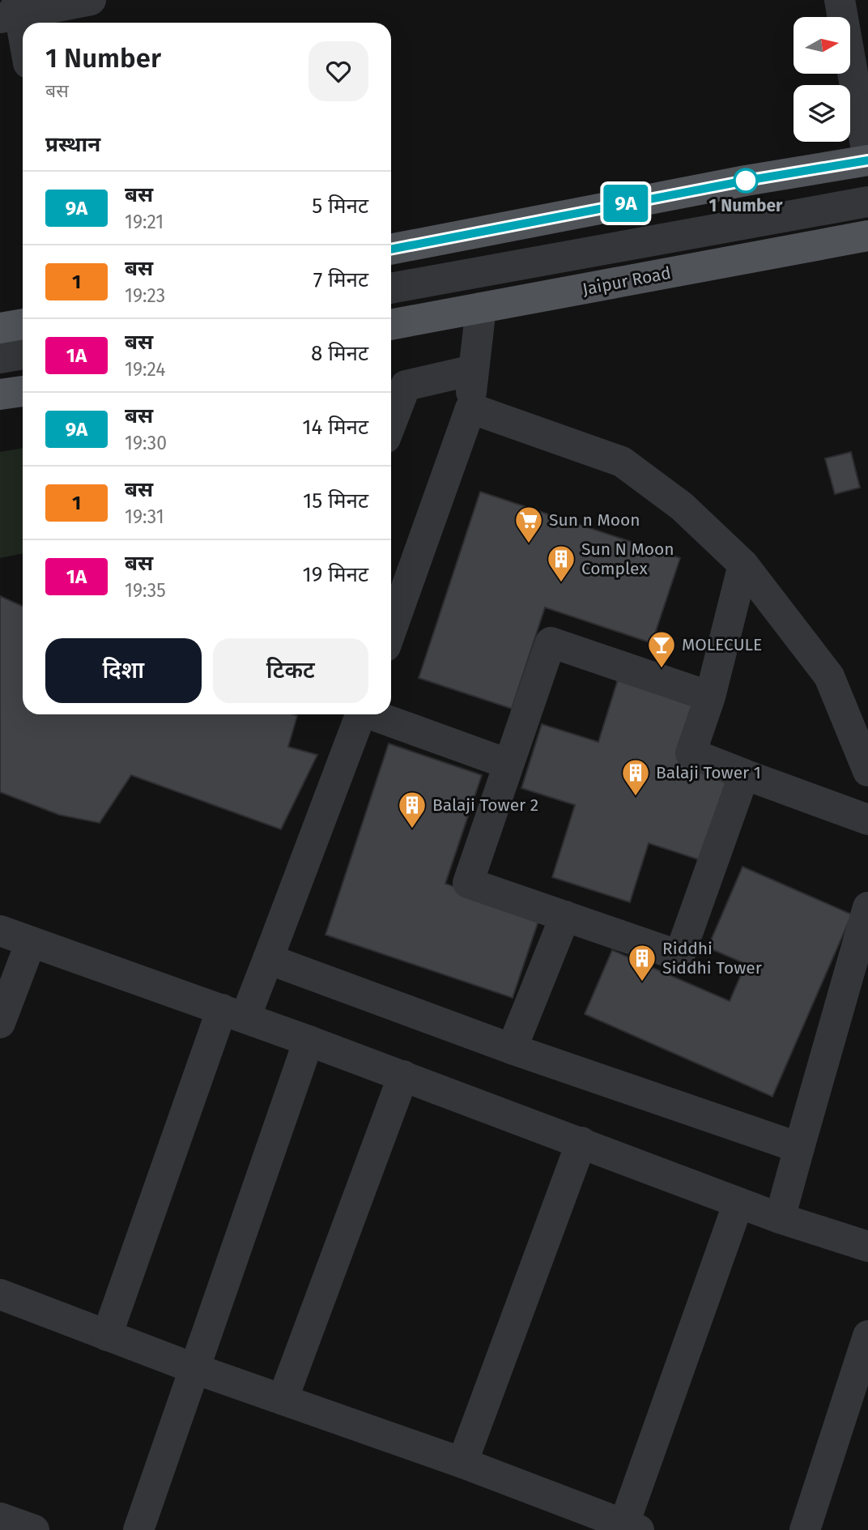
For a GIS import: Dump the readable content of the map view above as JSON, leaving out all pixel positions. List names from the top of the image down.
{
  "streets": {
    "main road": ["Jaipur Road"]
  },
  "places": {
    "other": ["1 Number"],
    "supermarket": ["Sun n Moon"],
    "building": [
      "Sun N Moon Complex",
      "Balaji Tower 1",
      "Balaji Tower 2",
      "Riddhi Siddhi Tower"
    ],
    "bar": ["MOLECULE"]
  },
  "lines": ["bus line 9A"],
  "north": "right",
  "page": {
    "on_map": "9A",
    "heading": [
      ["1 Number", "बस"],
      "प्रस्थान"
    ],
    "list": [
      {
        "mark": "9A",
        "name": "बस",
        "note": "19:21",
        "value": "5 मिनट"
      },
      {
        "mark": "1",
        "name": "बस",
        "note": "19:23",
        "value": "7 मिनट"
      },
      {
        "mark": "1A",
        "name": "बस",
        "note": "19:24",
        "value": "8 मिनट"
      },
      {
        "mark": "9A",
        "name": "बस",
        "note": "19:30",
        "value": "14 मिनट"
      },
      {
        "mark": "1",
        "name": "बस",
        "note": "19:31",
        "value": "15 मिनट"
      },
      {
        "mark": "1A",
        "name": "बस",
        "note": "19:35",
        "value": "19 मिनट"
      }
    ],
    "buttons": ["दिशा", "टिकट"]
  }
}
